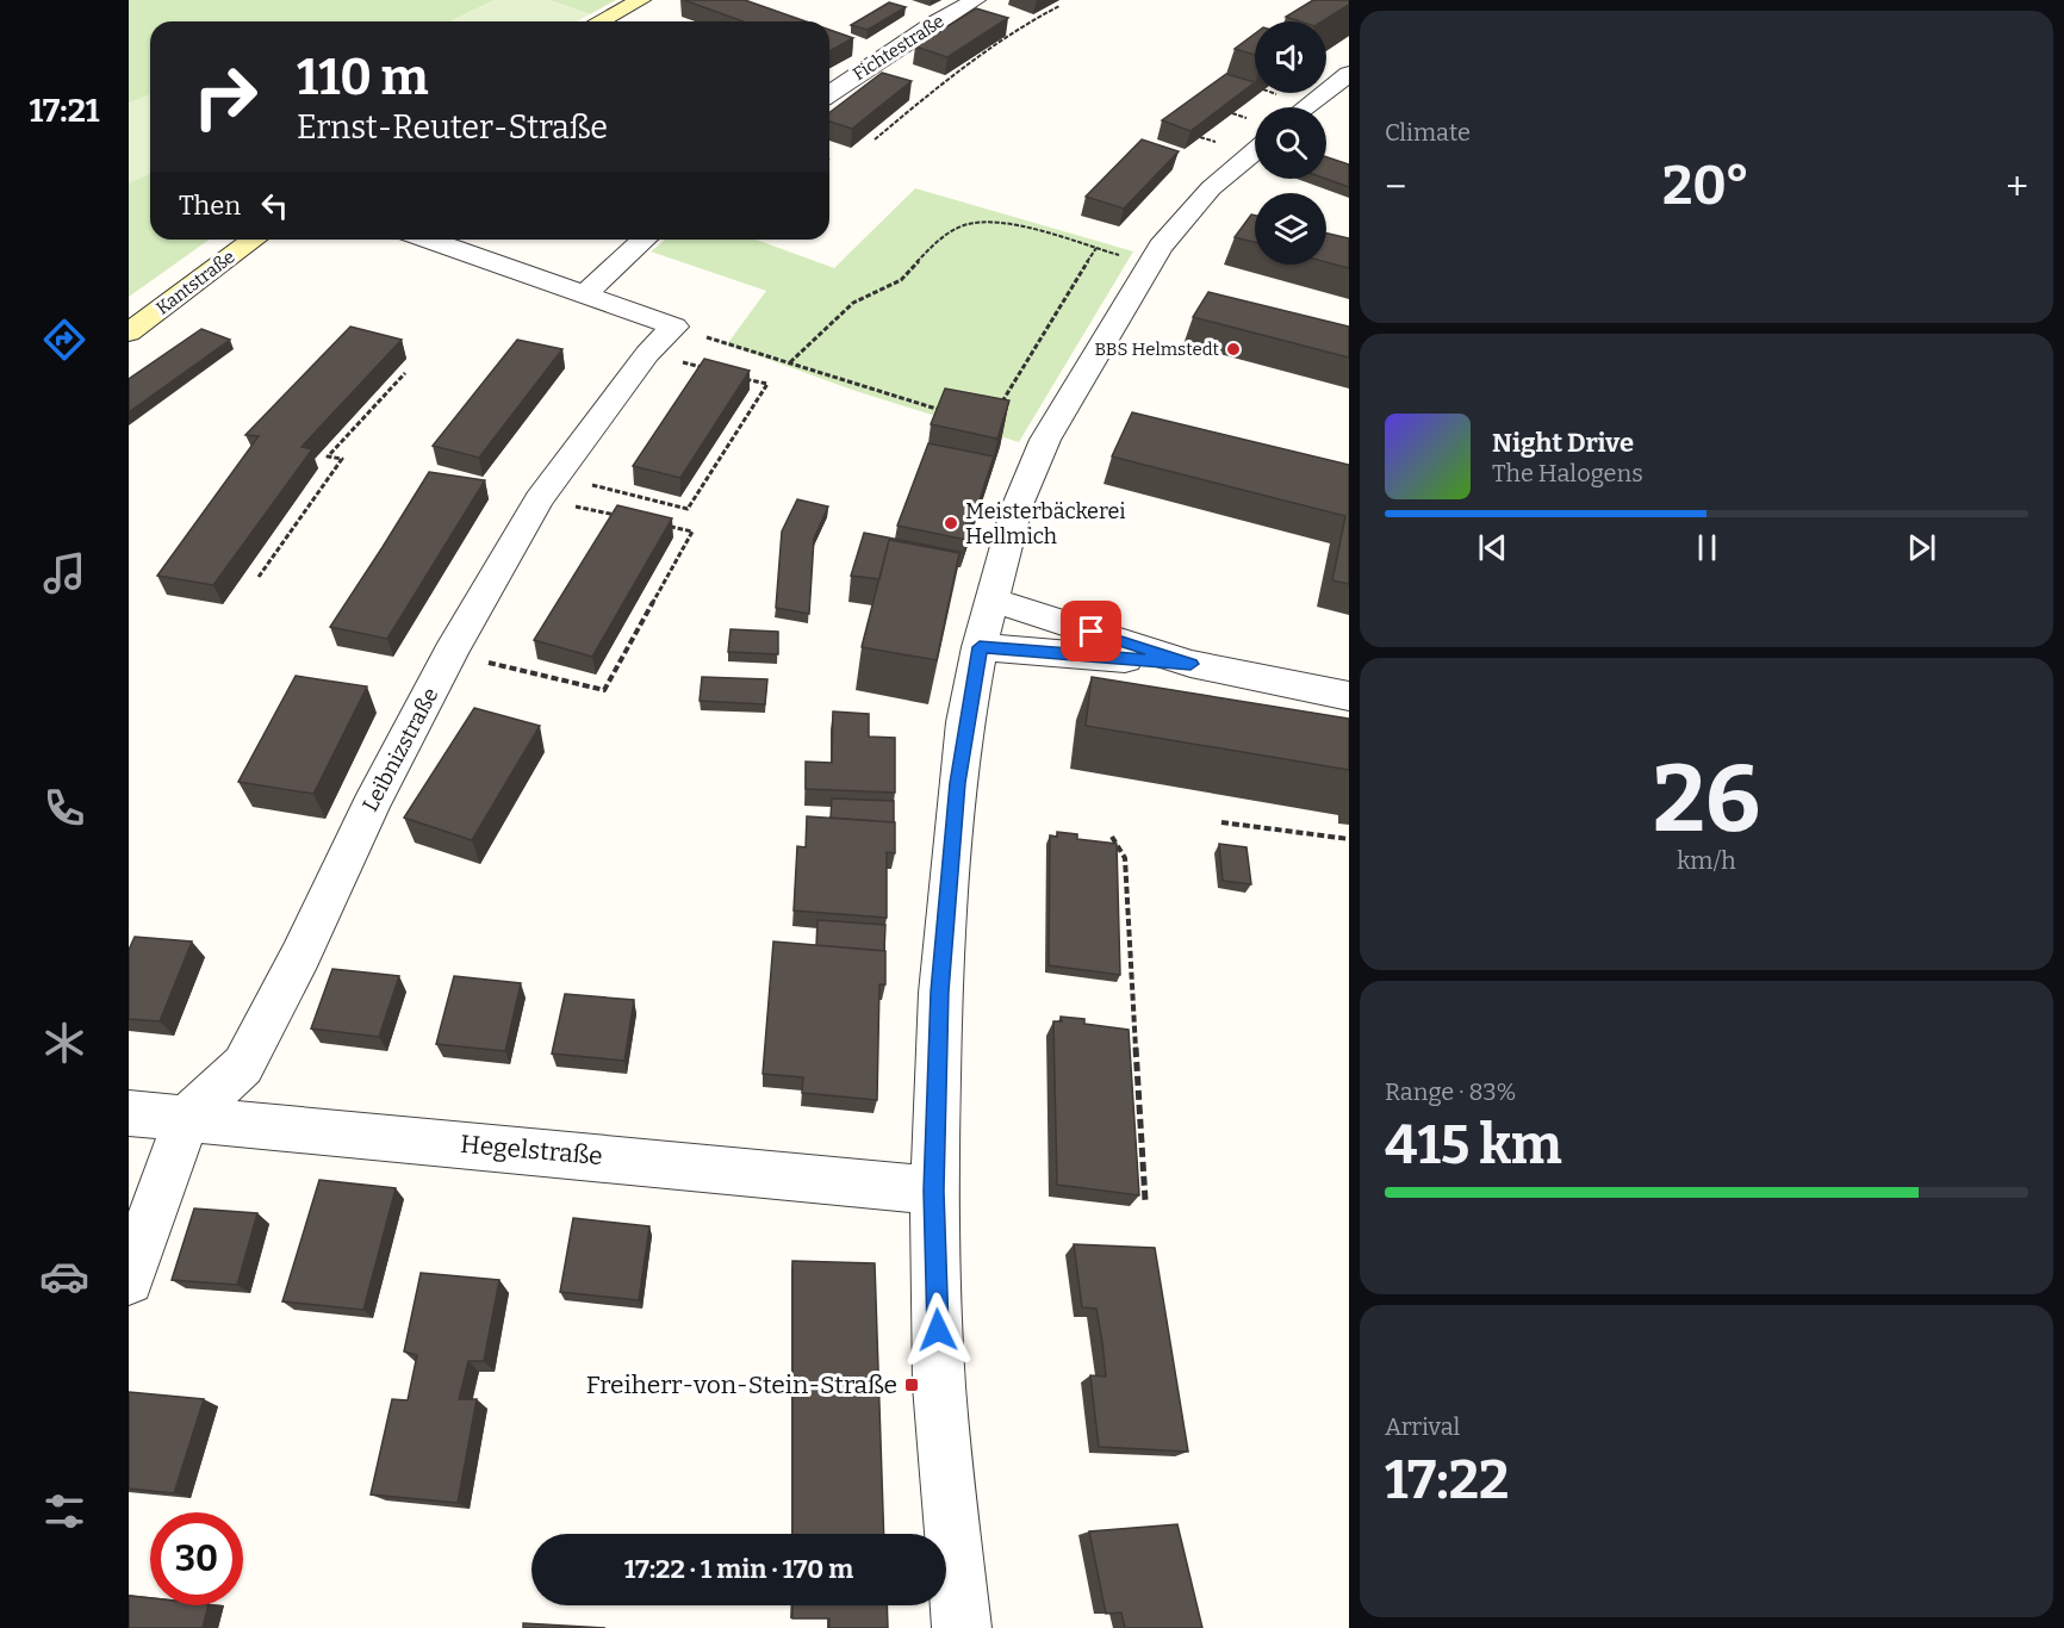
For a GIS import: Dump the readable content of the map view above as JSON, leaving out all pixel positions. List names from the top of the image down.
{
  "streets": {
    "main road": ["Kantstraße"],
    "street": ["Fichtestraße", "Leibnizstraße", "Hegelstraße"]
  },
  "crossings": [
    ["Leibnizstraße", "Hegelstraße"]
  ],
  "places": {
    "other": ["BBS Helmstedt", "Meisterbäckerei Hellmich"],
    "transit": ["Freiherr-von-Stein-Straße"]
  },
  "page": {
    "tabs": "17:21",
    "tile": [
      "Climate",
      ["26", "km/h"],
      ["Range · 83%", "415 km"],
      ["Arrival", "17:22"]
    ],
    "turn": ["110 m", "Ernst-Reuter-Straße"],
    "heat": ["−", "20°", "+"],
    "then": "Then",
    "song": ["Night Drive", "The Halogens"],
    "limit": "30",
    "trip": "17:22 · 1 min · 170 m"
  }
}
